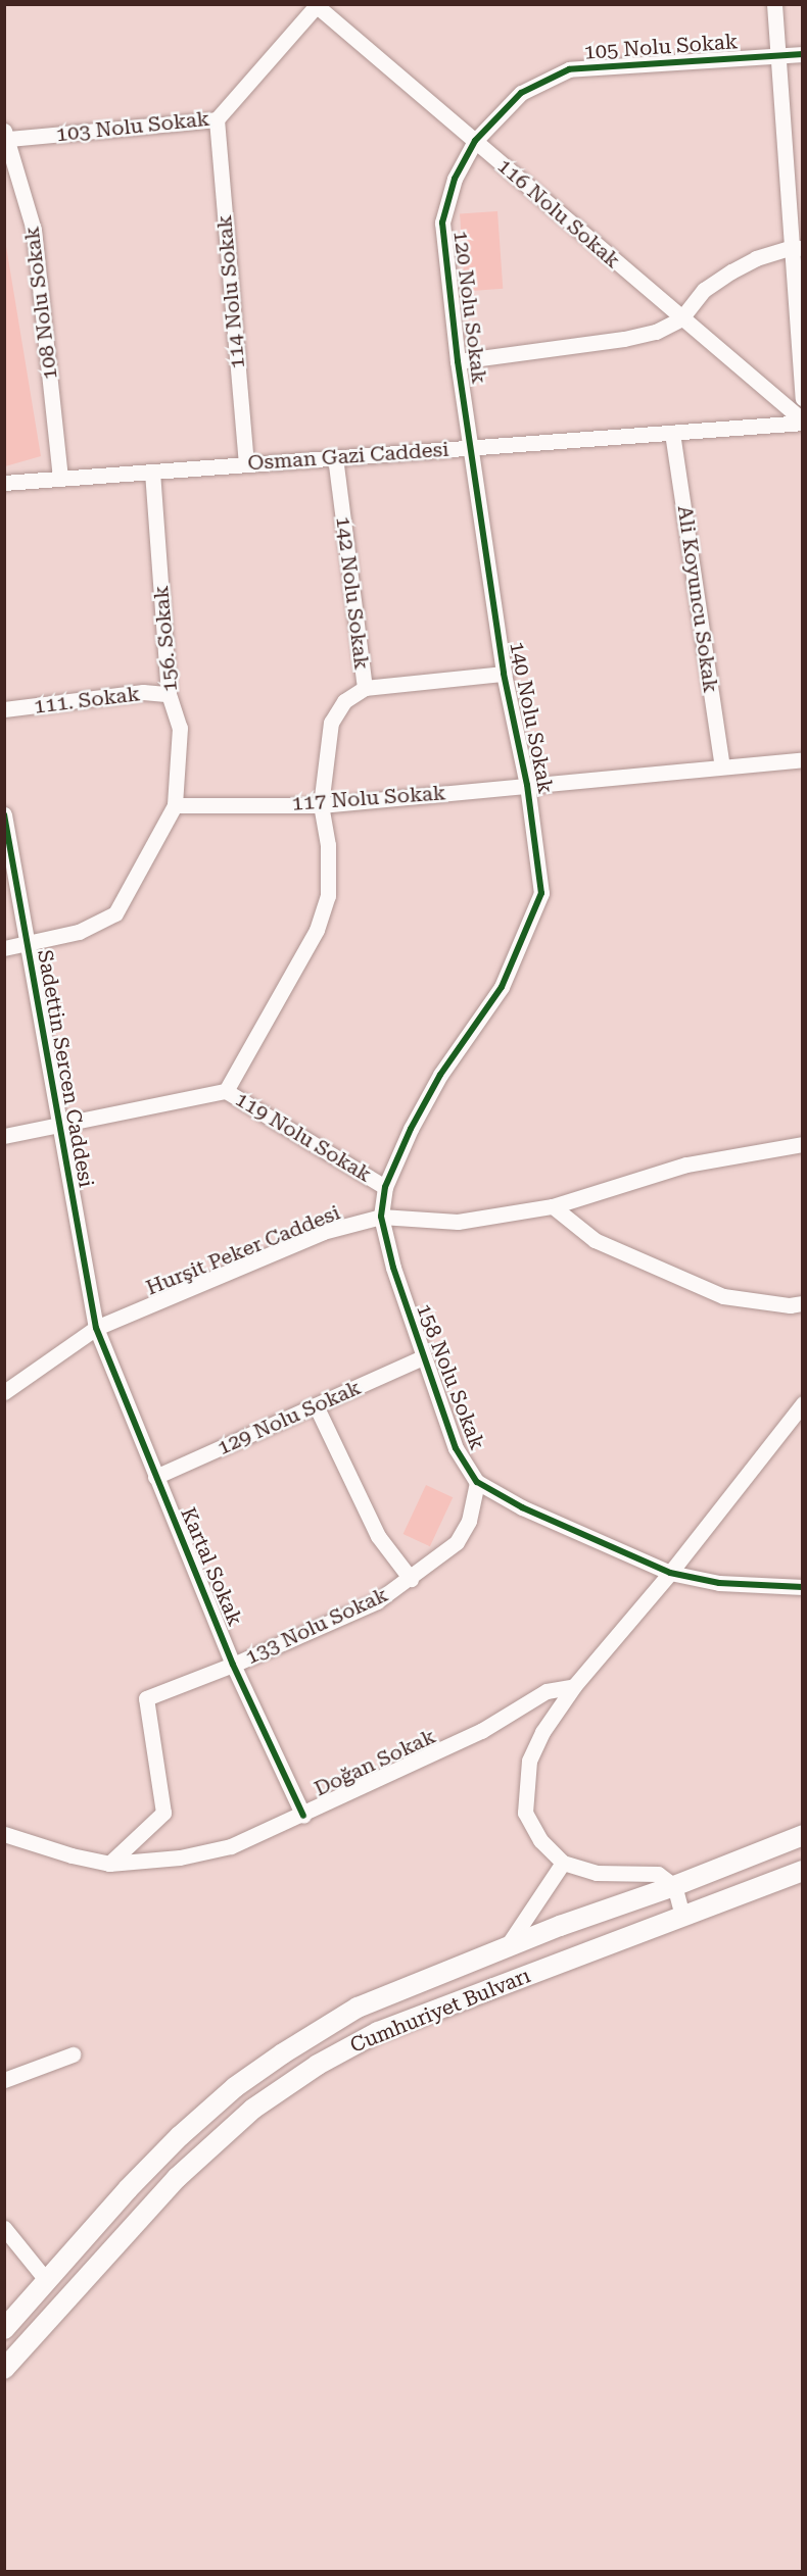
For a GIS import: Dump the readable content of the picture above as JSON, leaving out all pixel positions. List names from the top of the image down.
{
  "streets": {
    "main road": ["Cumhuriyet Bulvarı"],
    "street": [
      "105 Nolu Sokak",
      "103 Nolu Sokak",
      "116 Nolu Sokak",
      "114 Nolu Sokak",
      "108 Nolu Sokak",
      "120 Nolu Sokak",
      "Osman Gazi Caddesi",
      "142 Nolu Sokak",
      "Ali Koyuncu Sokak",
      "156. Sokak",
      "111. Sokak",
      "140 Nolu Sokak",
      "117 Nolu Sokak",
      "Sadettin Sercen Caddesi",
      "119 Nolu Sokak",
      "Hurşit Peker Caddesi",
      "158 Nolu Sokak",
      "129 Nolu Sokak",
      "Kartal Sokak",
      "133 Nolu Sokak",
      "Doğan Sokak"
    ]
  },
  "crossings": [
    ["105 Nolu Sokak", "116 Nolu Sokak"],
    ["105 Nolu Sokak", "120 Nolu Sokak"],
    ["103 Nolu Sokak", "116 Nolu Sokak"],
    ["103 Nolu Sokak", "114 Nolu Sokak"],
    ["103 Nolu Sokak", "108 Nolu Sokak"],
    ["116 Nolu Sokak", "120 Nolu Sokak"],
    ["116 Nolu Sokak", "Osman Gazi Caddesi"],
    ["114 Nolu Sokak", "Osman Gazi Caddesi"],
    ["108 Nolu Sokak", "Osman Gazi Caddesi"],
    ["120 Nolu Sokak", "Osman Gazi Caddesi"],
    ["120 Nolu Sokak", "140 Nolu Sokak"],
    ["Osman Gazi Caddesi", "142 Nolu Sokak"],
    ["Osman Gazi Caddesi", "Ali Koyuncu Sokak"],
    ["Osman Gazi Caddesi", "156. Sokak"],
    ["Osman Gazi Caddesi", "140 Nolu Sokak"],
    ["142 Nolu Sokak", "117 Nolu Sokak"],
    ["142 Nolu Sokak", "119 Nolu Sokak"],
    ["Ali Koyuncu Sokak", "117 Nolu Sokak"],
    ["156. Sokak", "111. Sokak"],
    ["156. Sokak", "117 Nolu Sokak"],
    ["140 Nolu Sokak", "117 Nolu Sokak"],
    ["140 Nolu Sokak", "119 Nolu Sokak"],
    ["140 Nolu Sokak", "Hurşit Peker Caddesi"],
    ["140 Nolu Sokak", "158 Nolu Sokak"],
    ["Sadettin Sercen Caddesi", "119 Nolu Sokak"],
    ["Sadettin Sercen Caddesi", "Hurşit Peker Caddesi"],
    ["Sadettin Sercen Caddesi", "Kartal Sokak"],
    ["Hurşit Peker Caddesi", "158 Nolu Sokak"],
    ["Hurşit Peker Caddesi", "Kartal Sokak"],
    ["158 Nolu Sokak", "129 Nolu Sokak"],
    ["158 Nolu Sokak", "133 Nolu Sokak"],
    ["129 Nolu Sokak", "Kartal Sokak"],
    ["Kartal Sokak", "133 Nolu Sokak"],
    ["Kartal Sokak", "Doğan Sokak"],
    ["133 Nolu Sokak", "Doğan Sokak"]
  ]
}
